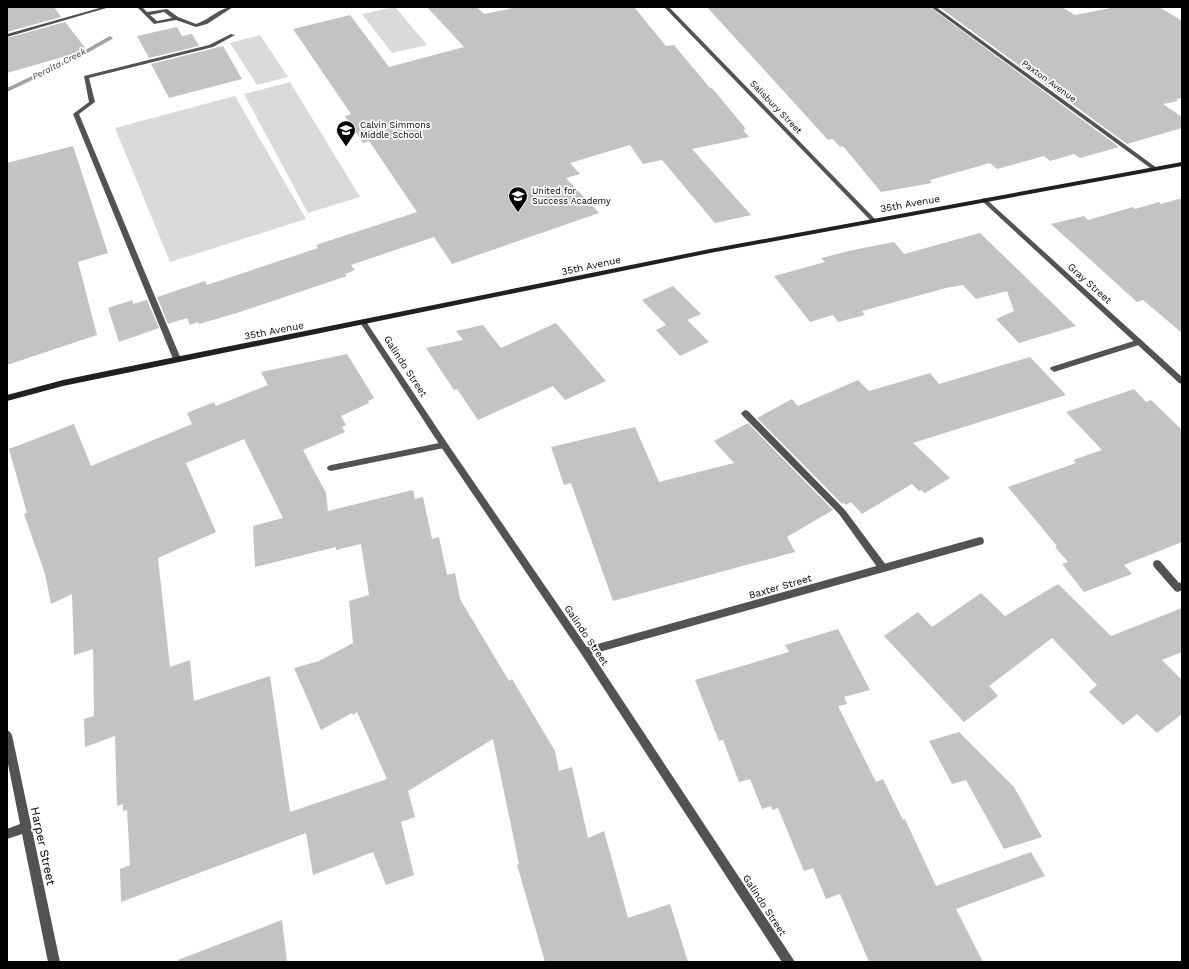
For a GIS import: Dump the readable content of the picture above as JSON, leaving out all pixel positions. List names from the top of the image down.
{
  "streets": {
    "main road": ["35th Avenue"],
    "street": [
      "Paxton Avenue",
      "Salisbury Street",
      "Gray Street",
      "Galindo Street",
      "Baxter Street",
      "Harper Street"
    ]
  },
  "crossings": [
    ["Paxton Avenue", "35th Avenue"],
    ["Salisbury Street", "35th Avenue"],
    ["35th Avenue", "Gray Street"],
    ["35th Avenue", "Galindo Street"],
    ["Galindo Street", "Baxter Street"]
  ],
  "water": ["Peralta Creek"],
  "places": {
    "school or university": ["Calvin Simmons Middle School", "United for Success Academy"]
  }
}
